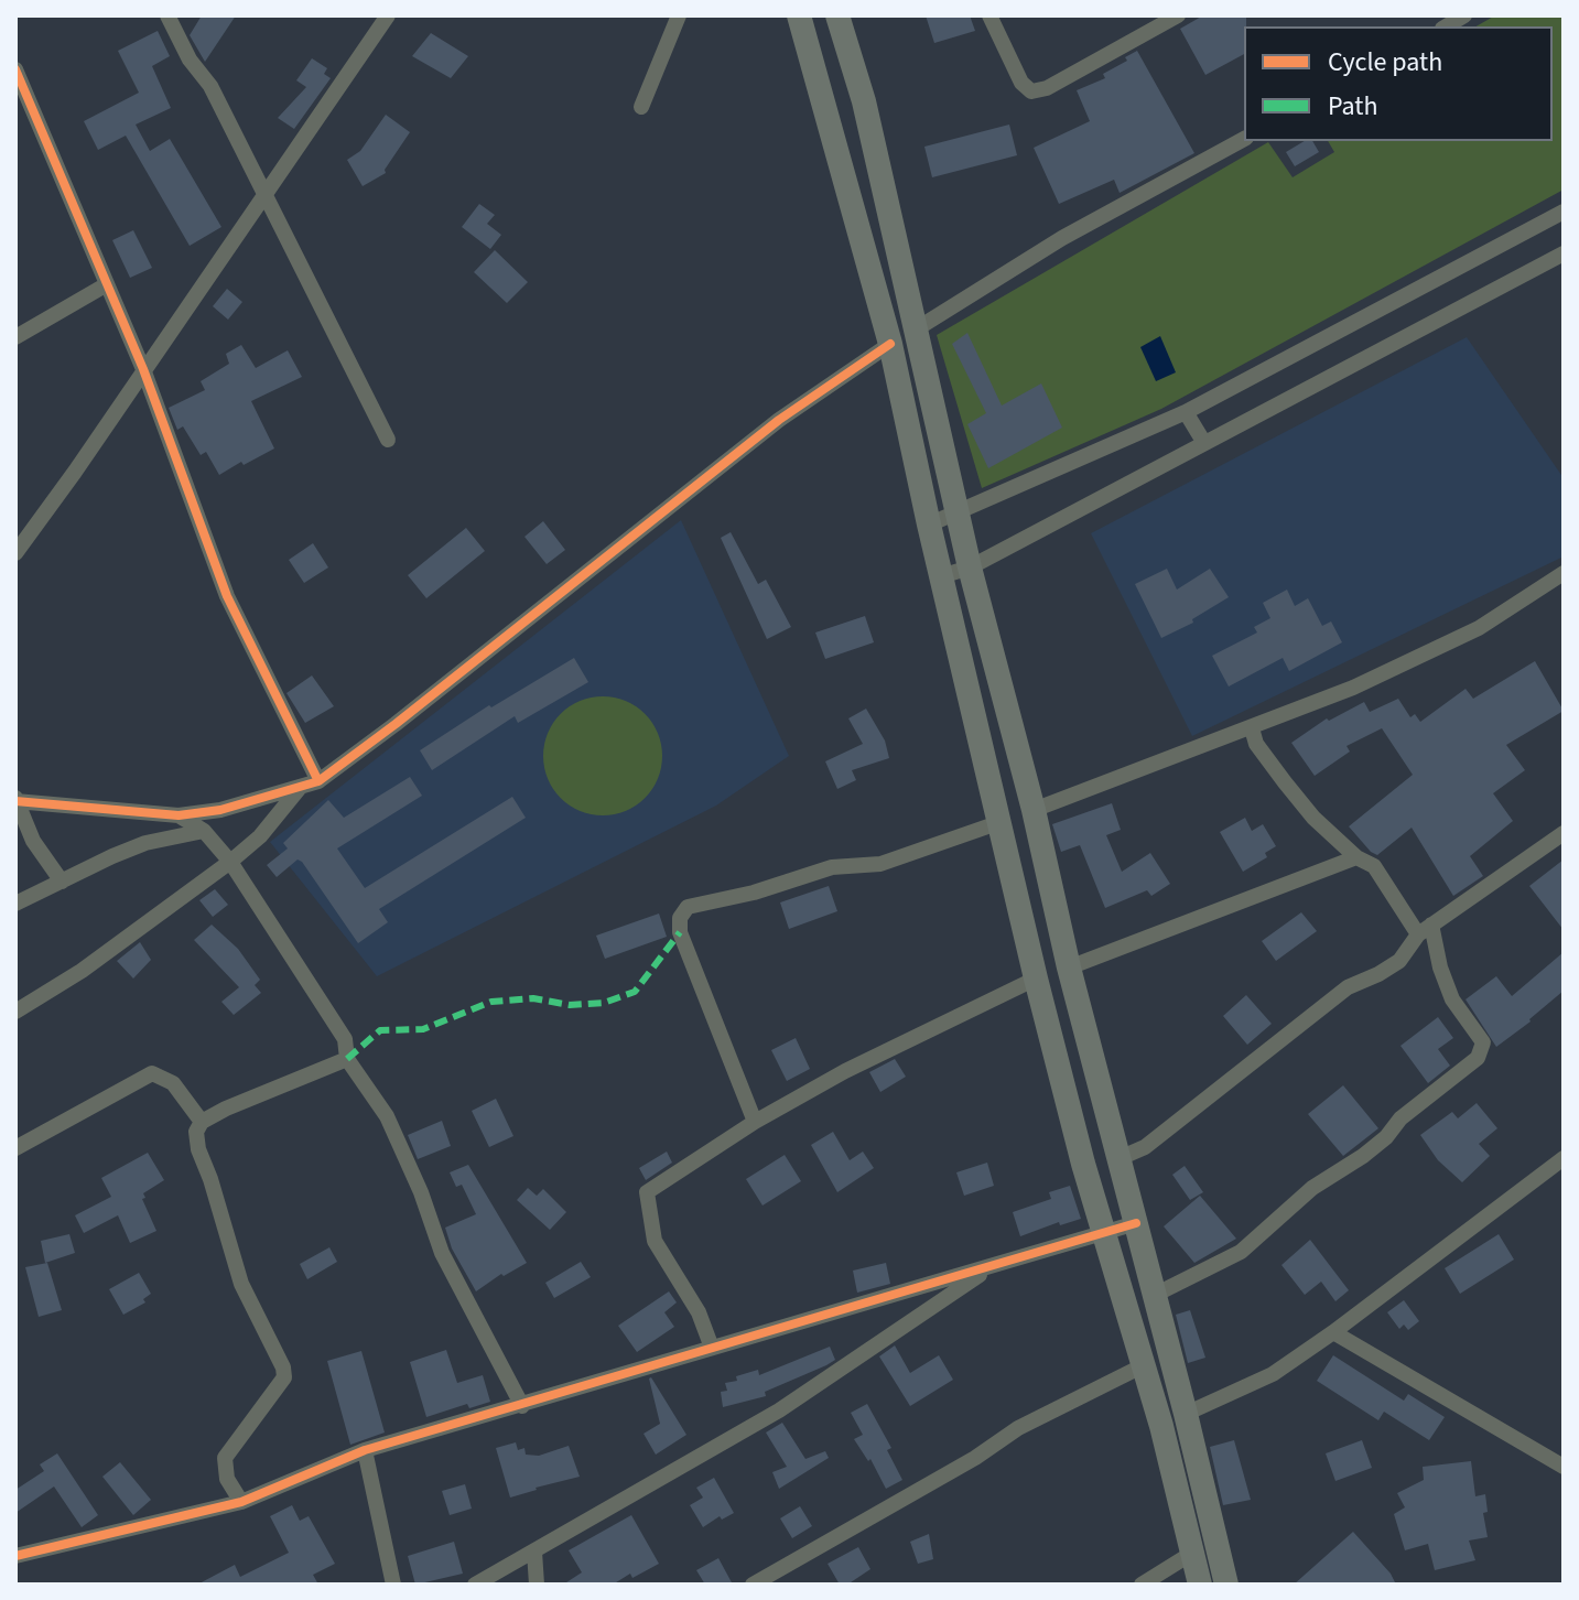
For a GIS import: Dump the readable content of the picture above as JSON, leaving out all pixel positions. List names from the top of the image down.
{
  "legend": ["Cycle path", "Path"]
}
